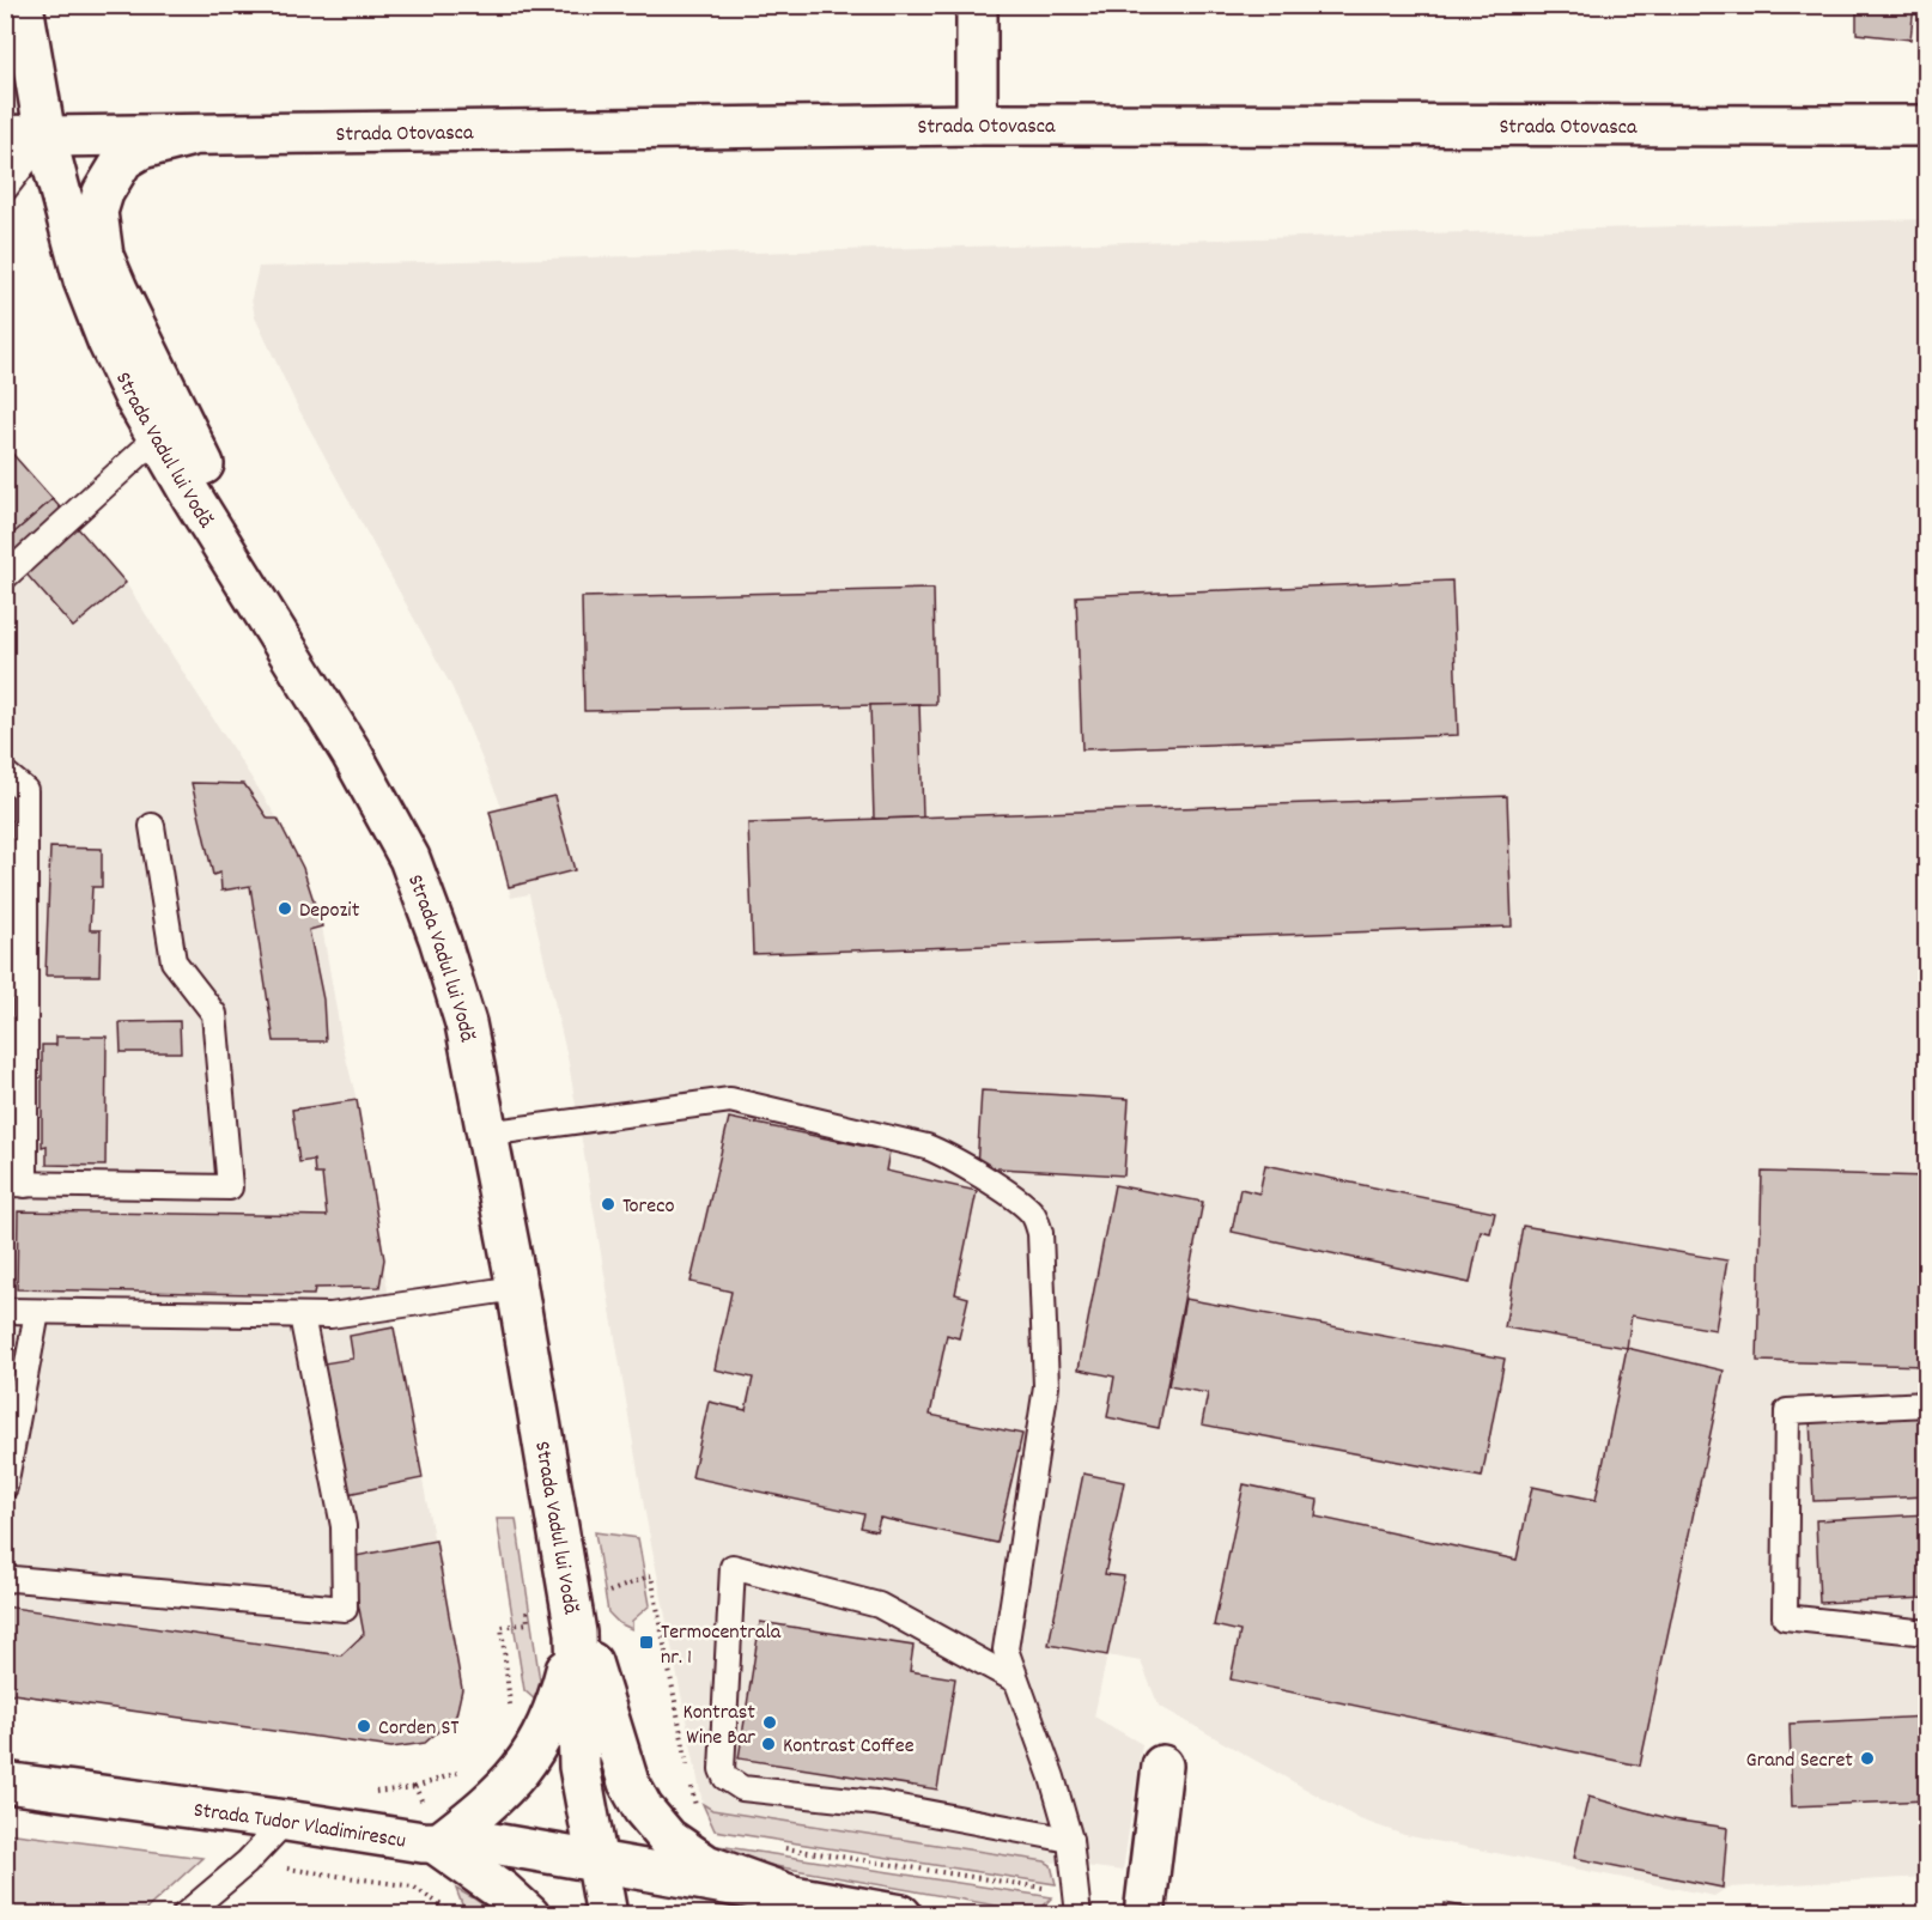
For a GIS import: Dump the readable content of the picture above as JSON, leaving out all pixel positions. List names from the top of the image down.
{
  "streets": {
    "main road": ["Strada Otovasca", "Strada Vadul lui Vodă", "Strada Tudor Vladimirescu"]
  },
  "crossings": [
    ["Strada Otovasca", "Strada Vadul lui Vodă"],
    ["Strada Vadul lui Vodă", "Strada Tudor Vladimirescu"]
  ],
  "places": {
    "other": [
      "Depozit",
      "Toreco",
      "Kontrast Wine Bar",
      "Corden ST",
      "Kontrast Coffee",
      "Grand Secret"
    ],
    "transit": ["Termocentrala nr. 1"]
  }
}
